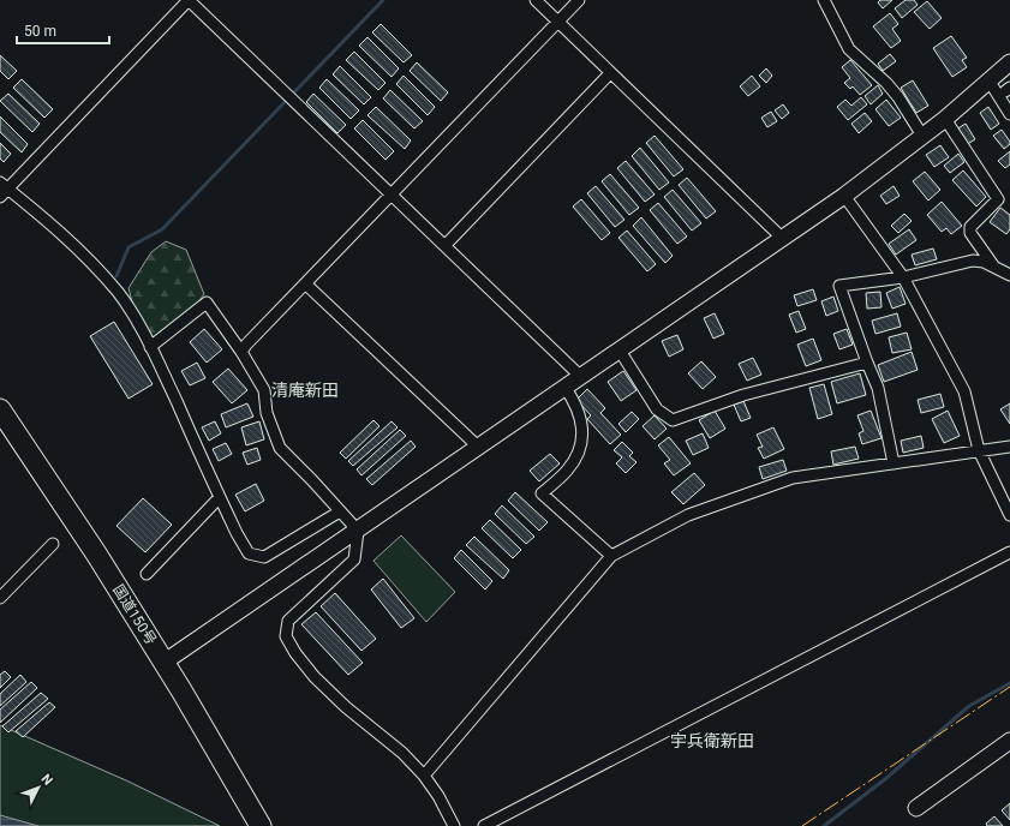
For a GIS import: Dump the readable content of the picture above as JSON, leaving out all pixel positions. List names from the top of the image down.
{
  "streets": {
    "highway": ["国道150号"]
  },
  "districts": ["清庵新田", "宇兵衛新田"],
  "scale_bar": "50 m",
  "north": "top right"
}
